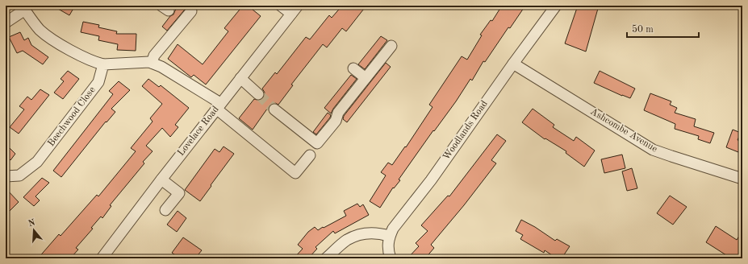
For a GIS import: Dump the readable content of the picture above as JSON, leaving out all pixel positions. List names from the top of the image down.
{
  "streets": {
    "street": [
      "Beechwood Close",
      "Woodlands Road",
      "Ashcombe Avenue",
      "Lovelace Road"
    ]
  },
  "crossings": [
    ["Woodlands Road", "Ashcombe Avenue"]
  ],
  "scale_bar": "50 m",
  "north": "top"
}
